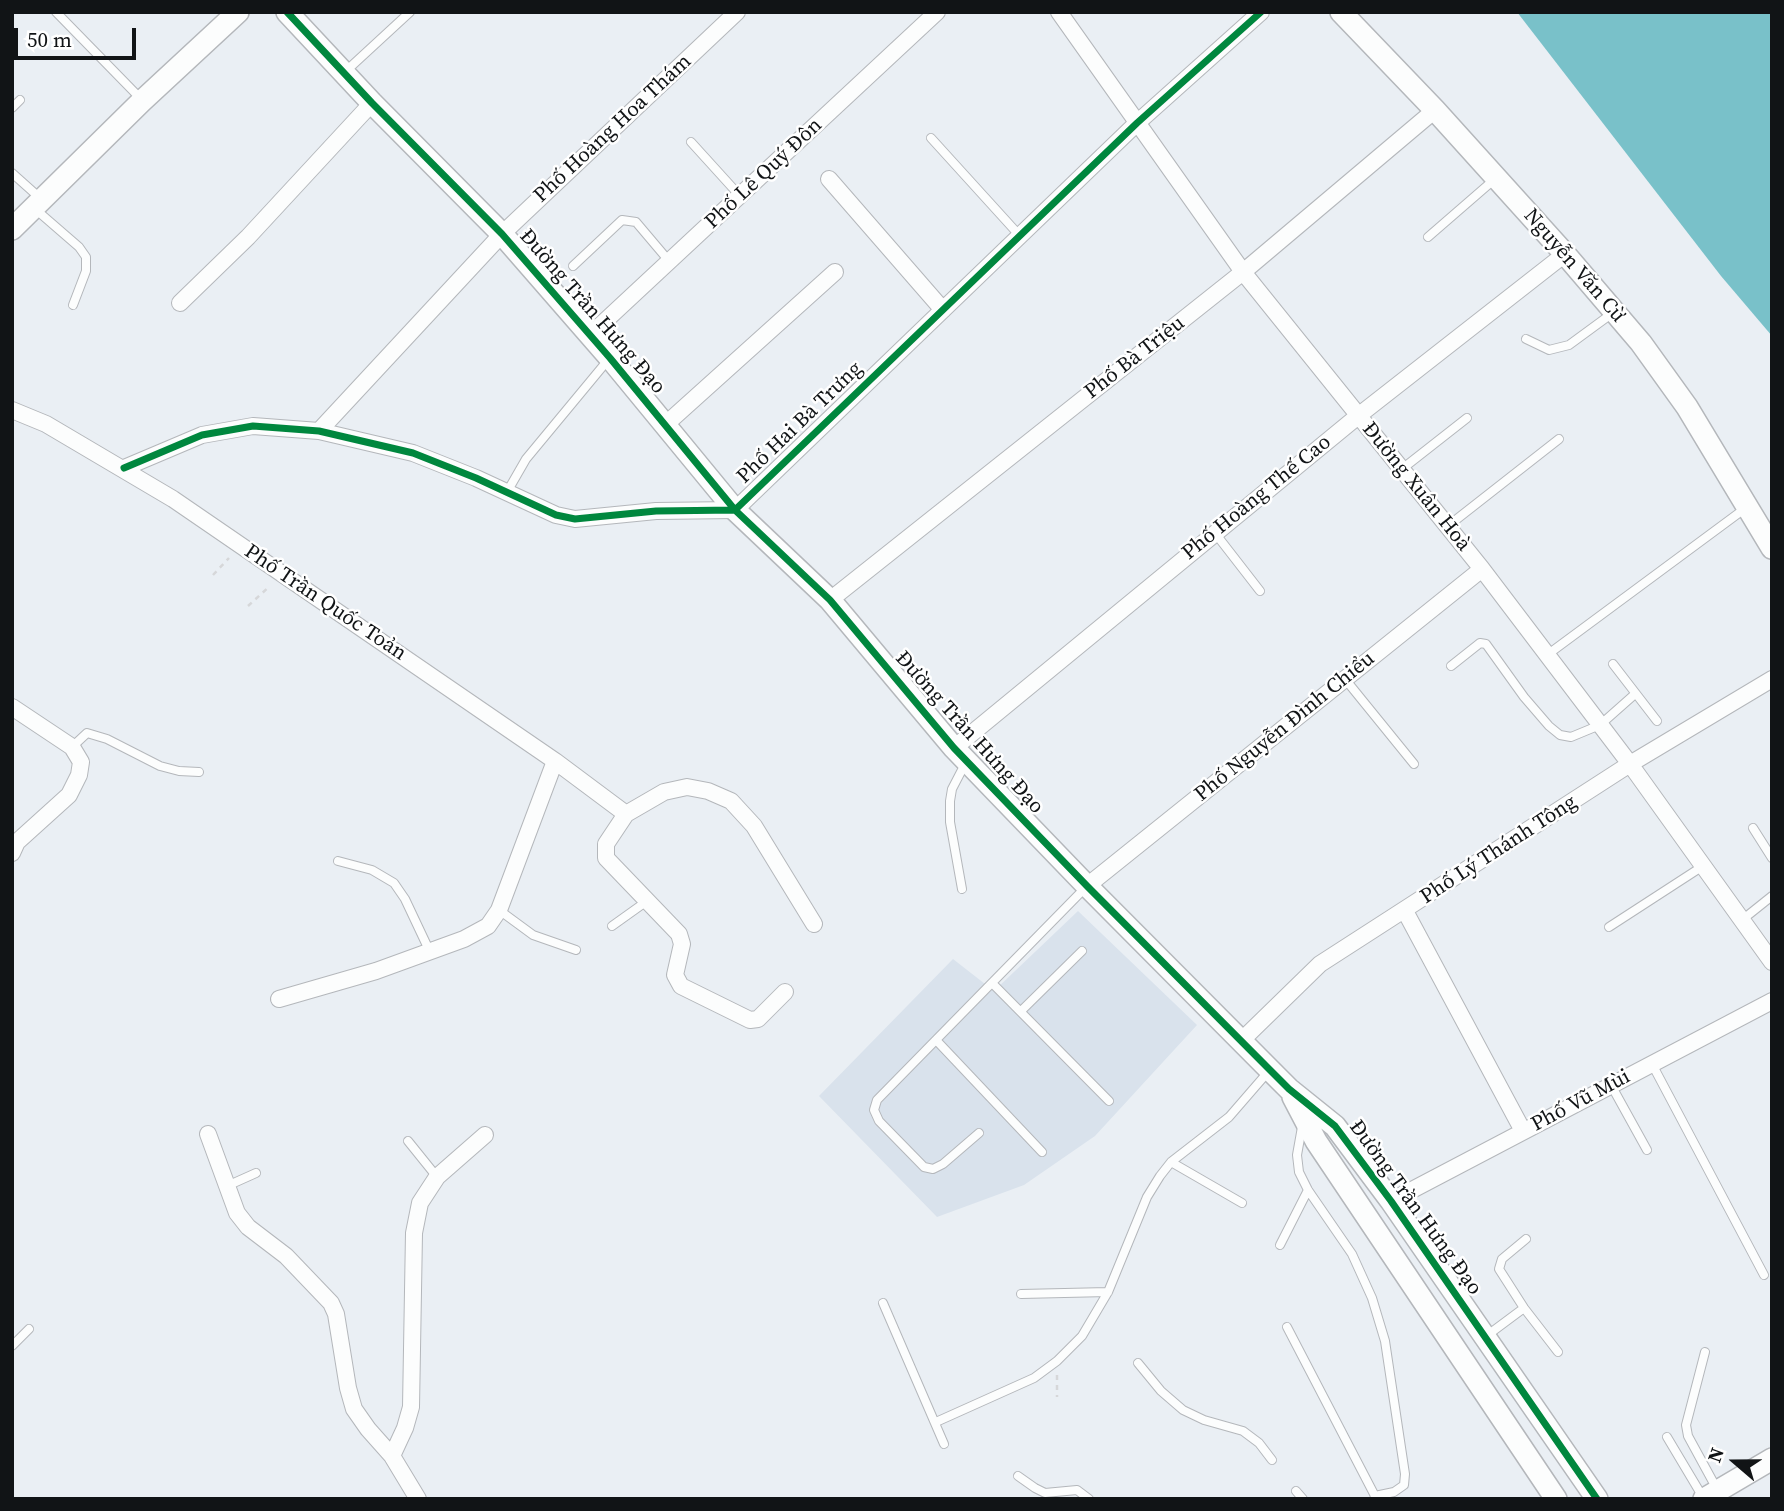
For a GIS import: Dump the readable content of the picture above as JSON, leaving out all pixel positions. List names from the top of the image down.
{
  "streets": {
    "street": [
      "Phố Hoàng Hoa Thám",
      "Phố Lê Quý Đôn",
      "Nguyễn Văn Cừ",
      "Đường Trần Hưng Đạo",
      "Phố Bà Triệu",
      "Phố Hai Bà Trưng",
      "Đường Xuân Hoà",
      "Phố Hoàng Thế Cao",
      "Phố Trần Quốc Toản",
      "Phố Nguyễn Đình Chiểu",
      "Phố Lý Thánh Tông",
      "Phố Vũ Mùi"
    ]
  },
  "crossings": [
    ["Phố Hoàng Hoa Thám", "Đường Trần Hưng Đạo"],
    ["Phố Hoàng Hoa Thám", "Phố Hai Bà Trưng"],
    ["Phố Lê Quý Đôn", "Đường Trần Hưng Đạo"],
    ["Nguyễn Văn Cừ", "Phố Bà Triệu"],
    ["Nguyễn Văn Cừ", "Phố Hoàng Thế Cao"],
    ["Đường Trần Hưng Đạo", "Phố Bà Triệu"],
    ["Đường Trần Hưng Đạo", "Phố Hai Bà Trưng"],
    ["Đường Trần Hưng Đạo", "Phố Hoàng Thế Cao"],
    ["Đường Trần Hưng Đạo", "Phố Nguyễn Đình Chiểu"],
    ["Đường Trần Hưng Đạo", "Phố Lý Thánh Tông"],
    ["Đường Trần Hưng Đạo", "Phố Vũ Mùi"],
    ["Phố Bà Triệu", "Đường Xuân Hoà"],
    ["Phố Hai Bà Trưng", "Đường Xuân Hoà"],
    ["Phố Hai Bà Trưng", "Phố Trần Quốc Toản"],
    ["Đường Xuân Hoà", "Phố Hoàng Thế Cao"],
    ["Đường Xuân Hoà", "Phố Nguyễn Đình Chiểu"],
    ["Đường Xuân Hoà", "Phố Lý Thánh Tông"]
  ],
  "scale_bar": "50 m",
  "north": "left"
}
